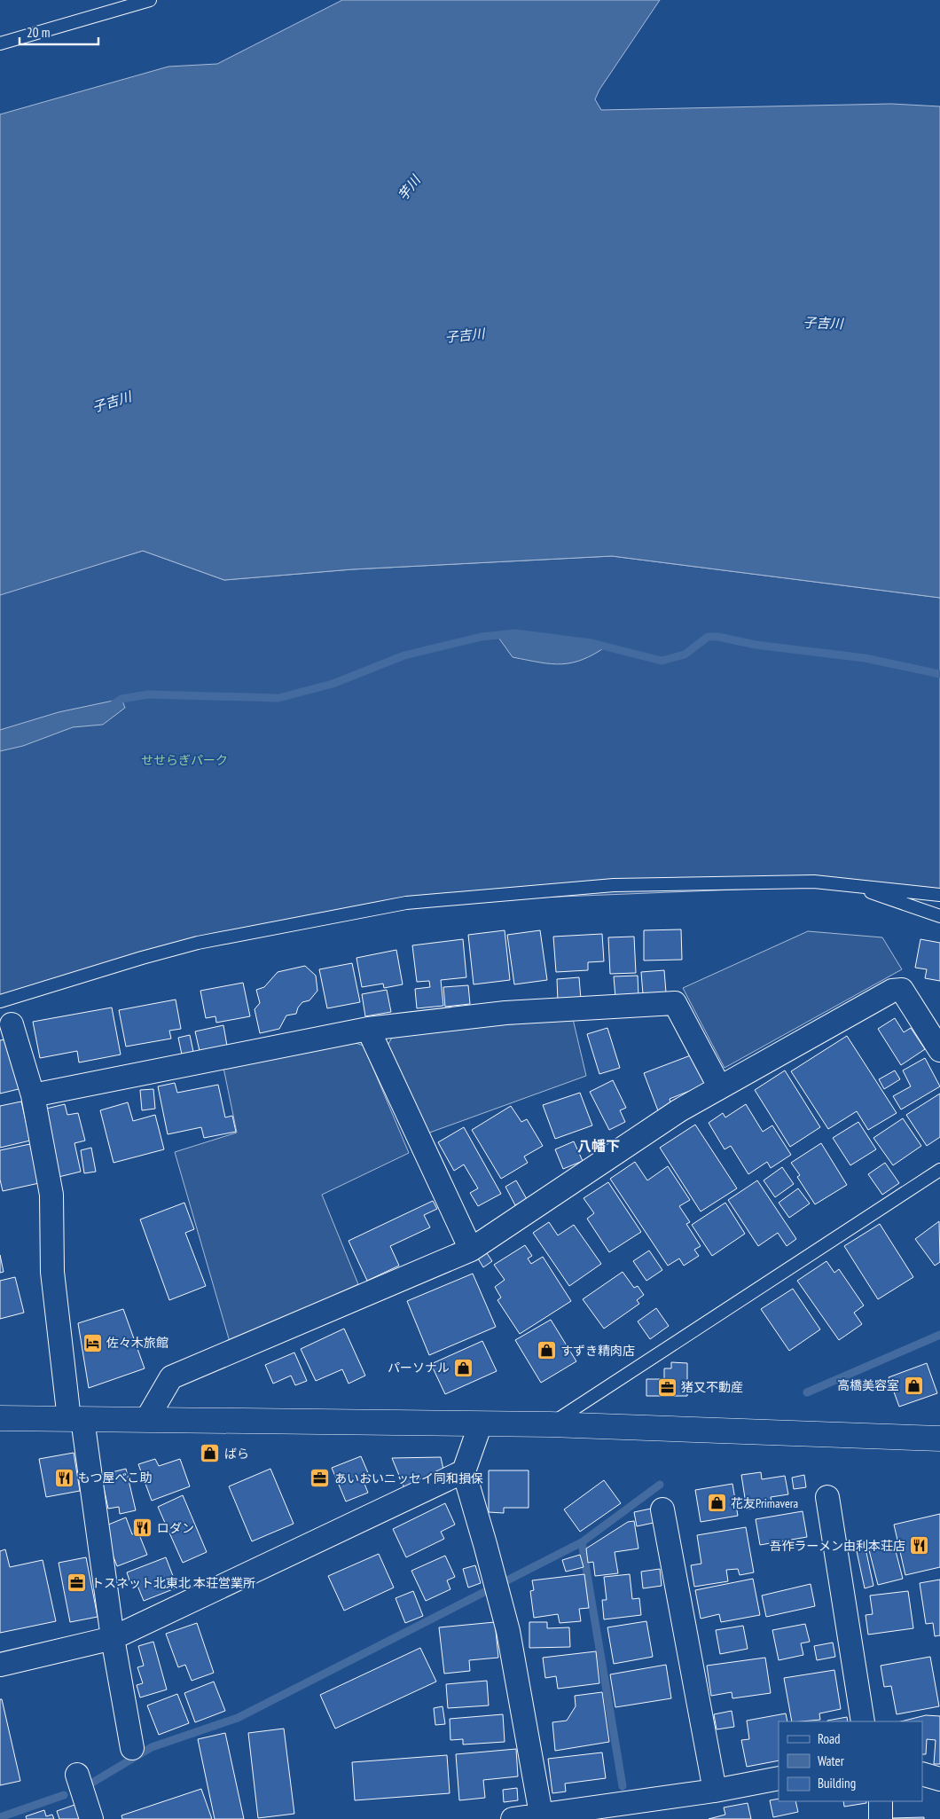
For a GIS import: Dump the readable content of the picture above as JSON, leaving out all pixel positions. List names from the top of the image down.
{
  "districts": ["八幡下"],
  "water": ["芋川", "子吉川"],
  "parks": ["せせらぎパーク"],
  "places": {
    "hotel": ["佐々木旅館"],
    "shop": [
      "すずき精肉店",
      "パーソナル",
      "高橋美容室",
      "ばら",
      "花友Primavera"
    ],
    "office": ["猪又不動産", "あいおいニッセイ同和損保", "トスネット北東北 本荘営業所"],
    "restaurant": ["もつ屋べこ助", "ロダン", "吾作ラーメン由利本荘店"]
  },
  "legend": ["Road", "Water", "Building"],
  "scale_bar": "20 m"
}
